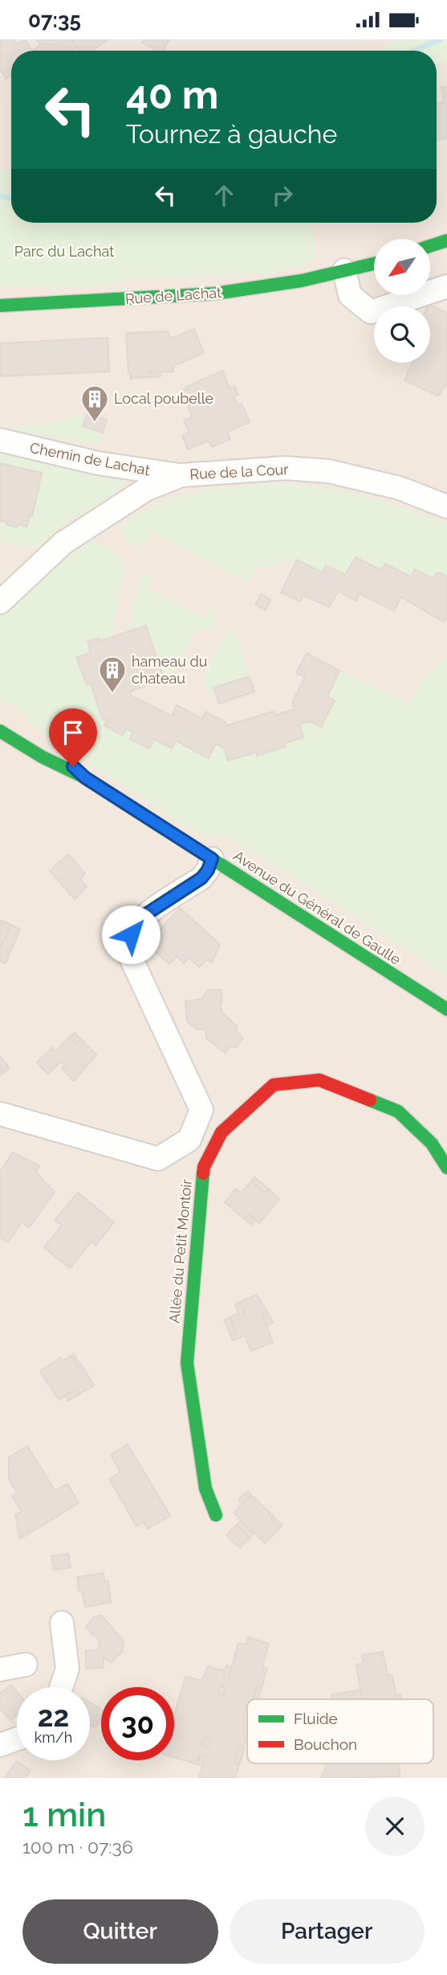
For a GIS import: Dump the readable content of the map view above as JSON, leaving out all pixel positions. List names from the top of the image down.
{
  "streets": {
    "street": [
      "Rue de Lachat",
      "Chemin de Lachat",
      "Rue de la Cour",
      "Avenue du Général de Gaulle",
      "Allée du Petit Montoir"
    ]
  },
  "crossings": [
    ["Chemin de Lachat", "Rue de la Cour"]
  ],
  "parks": ["Parc du Lachat"],
  "places": {
    "building": ["Local poubelle", "hameau du chateau"]
  },
  "legend": ["Fluide", "Bouchon"],
  "north": "bottom left",
  "page": {
    "status": "07:35",
    "turn": ["40 m", "Tournez à gauche"],
    "speed": "22 km/h",
    "limit": "30",
    "heading": ["1 min", "100 m · 07:36"],
    "buttons": ["Quitter", "Partager"]
  }
}
